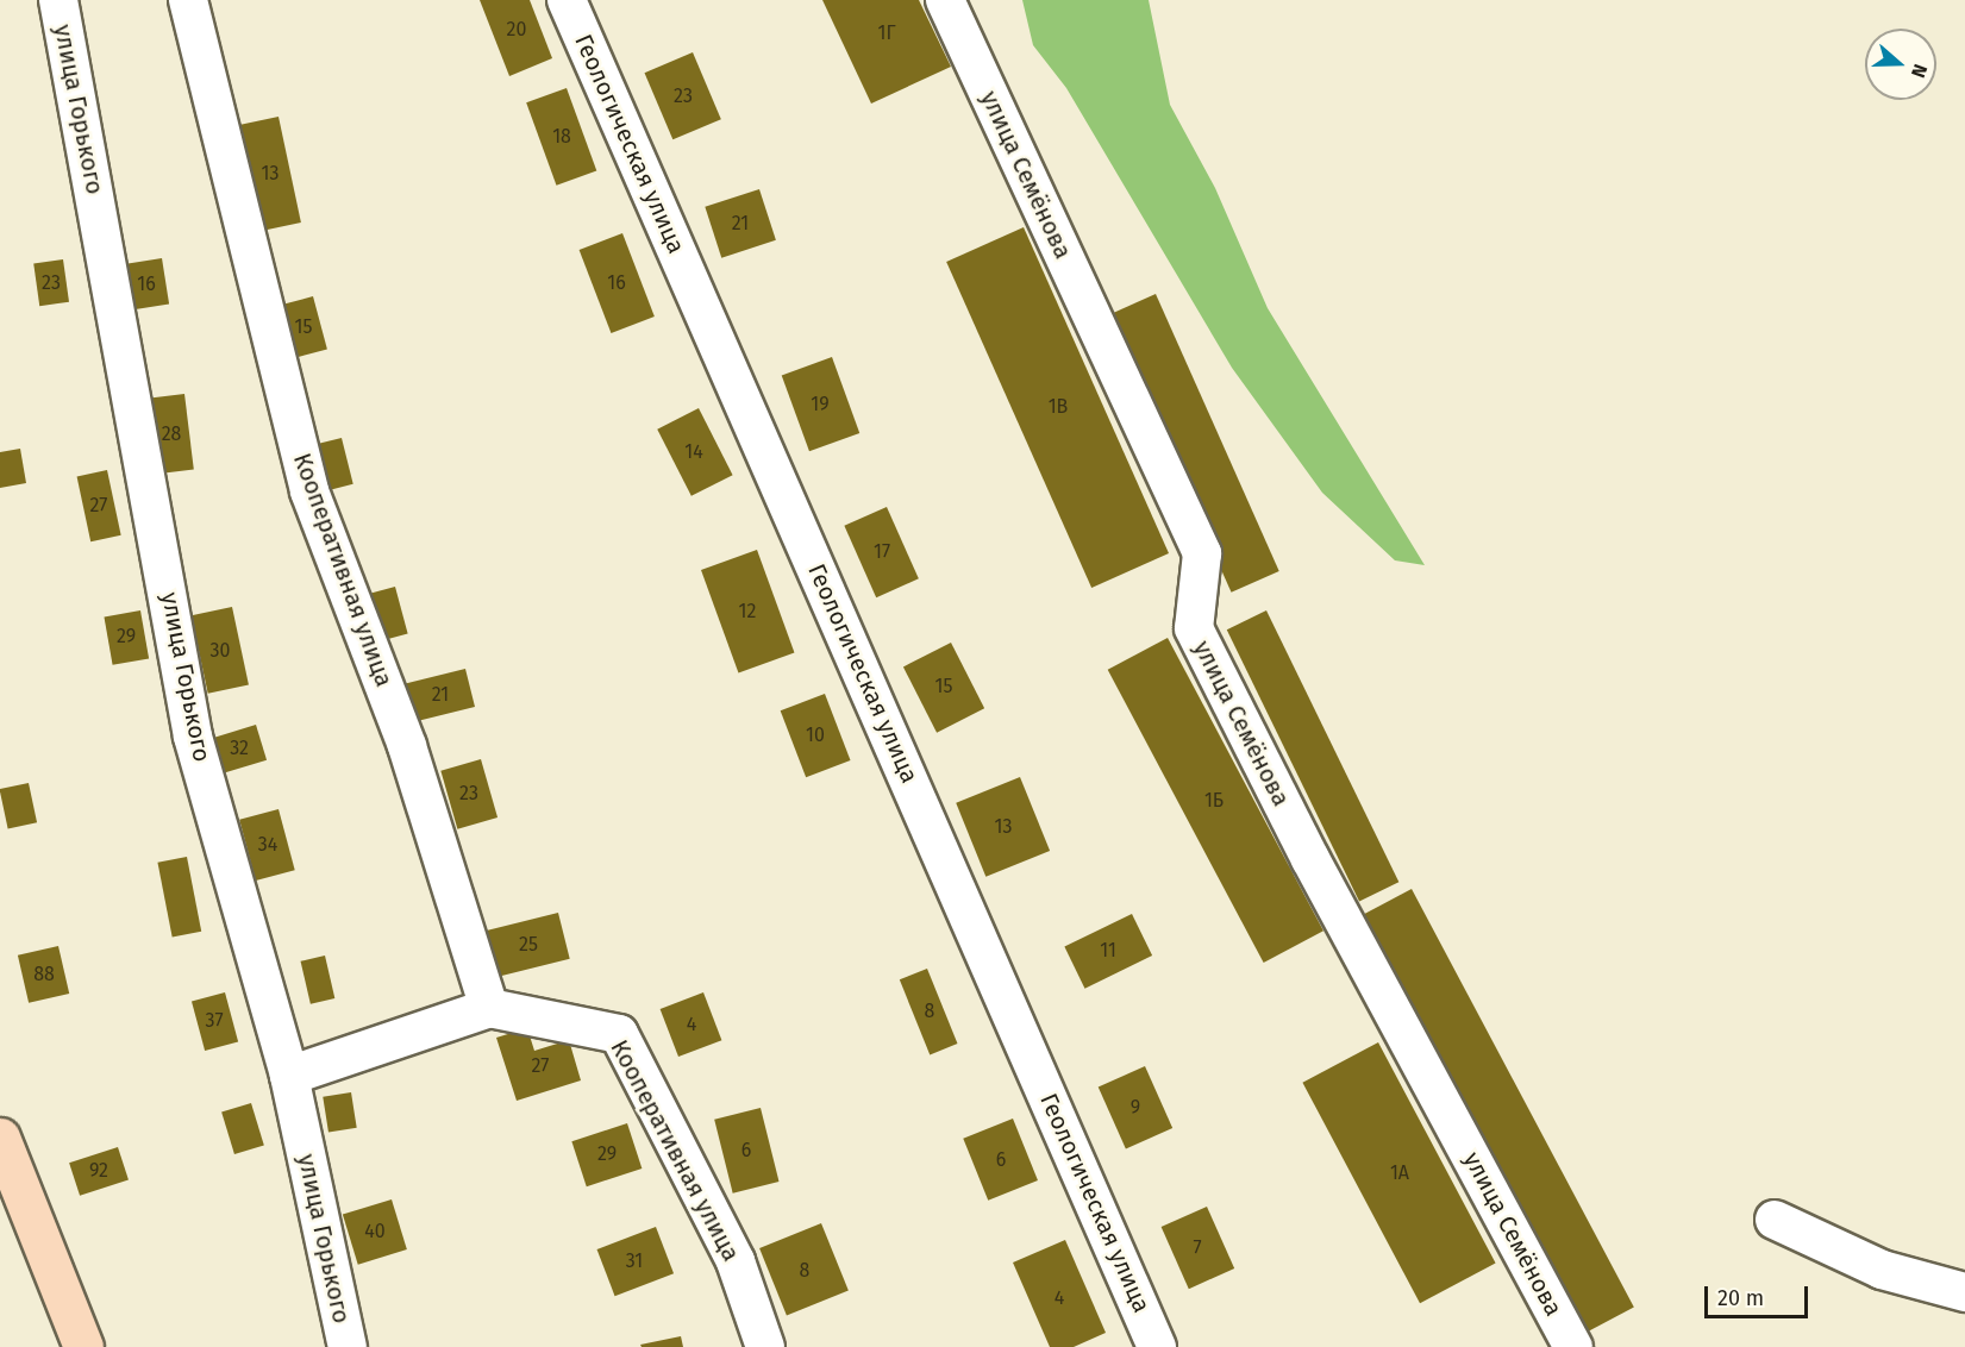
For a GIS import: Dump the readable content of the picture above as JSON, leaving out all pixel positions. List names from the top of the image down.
{
  "streets": {
    "street": [
      "улица Горького",
      "Геологическая улица",
      "улица Семёнова",
      "Кооперативная улица"
    ]
  },
  "house_numbers": [
    "20",
    "1Г",
    "23",
    "18",
    "13",
    "21",
    "23",
    "16",
    "16",
    "15",
    "19",
    "1В",
    "28",
    "14",
    "27",
    "17",
    "12",
    "29",
    "30",
    "15",
    "21",
    "10",
    "32",
    "23",
    "1Б",
    "13",
    "34",
    "25",
    "11",
    "88",
    "8",
    "37",
    "4",
    "27",
    "9",
    "6",
    "29",
    "6",
    "92",
    "1А",
    "40",
    "7",
    "31",
    "8",
    "4"
  ],
  "scale_bar": "20 m",
  "north": "right"
}
